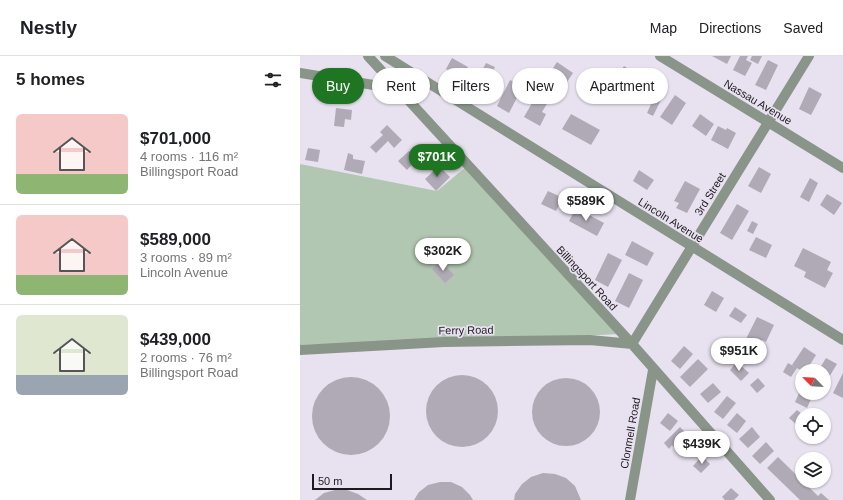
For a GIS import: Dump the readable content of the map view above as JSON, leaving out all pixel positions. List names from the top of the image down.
{
  "streets": {
    "street": [
      "Nassau Avenue",
      "3rd Street",
      "Lincoln Avenue",
      "Billingsport Road",
      "Ferry Road",
      "Clonmell Road"
    ]
  },
  "crossings": [
    ["Nassau Avenue", "3rd Street"],
    ["3rd Street", "Lincoln Avenue"],
    ["3rd Street", "Billingsport Road"],
    ["3rd Street", "Ferry Road"],
    ["Billingsport Road", "Ferry Road"],
    ["Billingsport Road", "Clonmell Road"]
  ],
  "scale_bar": "50 m",
  "north": "top left",
  "page": {
    "header": "Nestly",
    "nav": ["Map", "Directions", "Saved"],
    "heading": "5 homes",
    "chip": [
      "Buy",
      "Rent",
      "Filters",
      "New",
      "Apartment"
    ],
    "list": [
      {
        "name": "$701,000",
        "note": "4 rooms · 116 m² · Billingsport Road"
      },
      {
        "name": "$589,000",
        "note": "3 rooms · 89 m² · Lincoln Avenue"
      },
      {
        "name": "$439,000",
        "note": "2 rooms · 76 m² · Billingsport Road"
      }
    ],
    "price": [
      "$701K",
      "$589K",
      "$302K",
      "$951K",
      "$439K"
    ],
    "scale": "50 m"
  }
}
